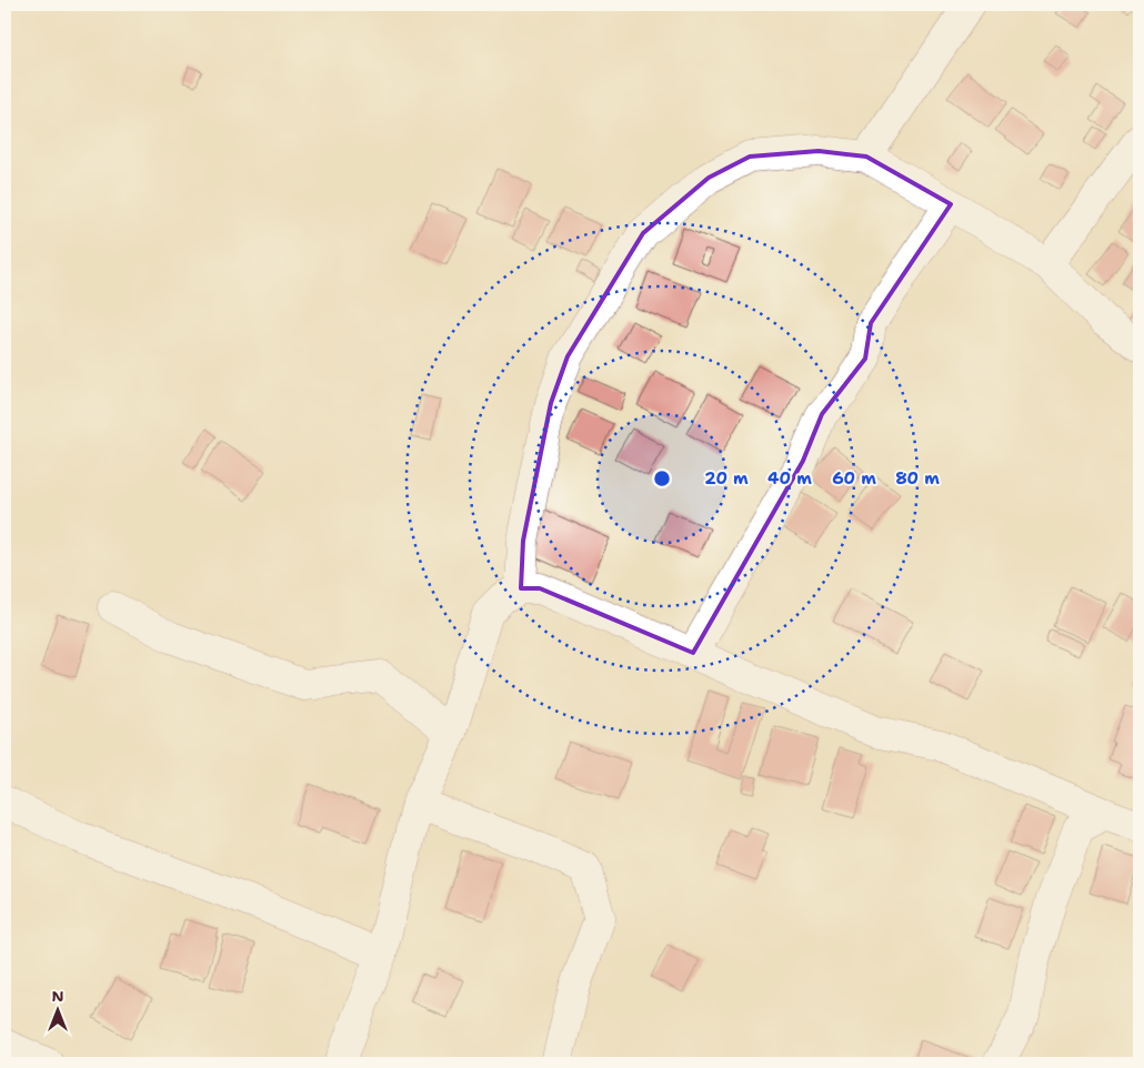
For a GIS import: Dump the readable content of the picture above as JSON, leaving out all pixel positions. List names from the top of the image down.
{
  "north": "top",
  "rings": [
    "20 m",
    "40 m",
    "60 m",
    "80 m"
  ]
}
